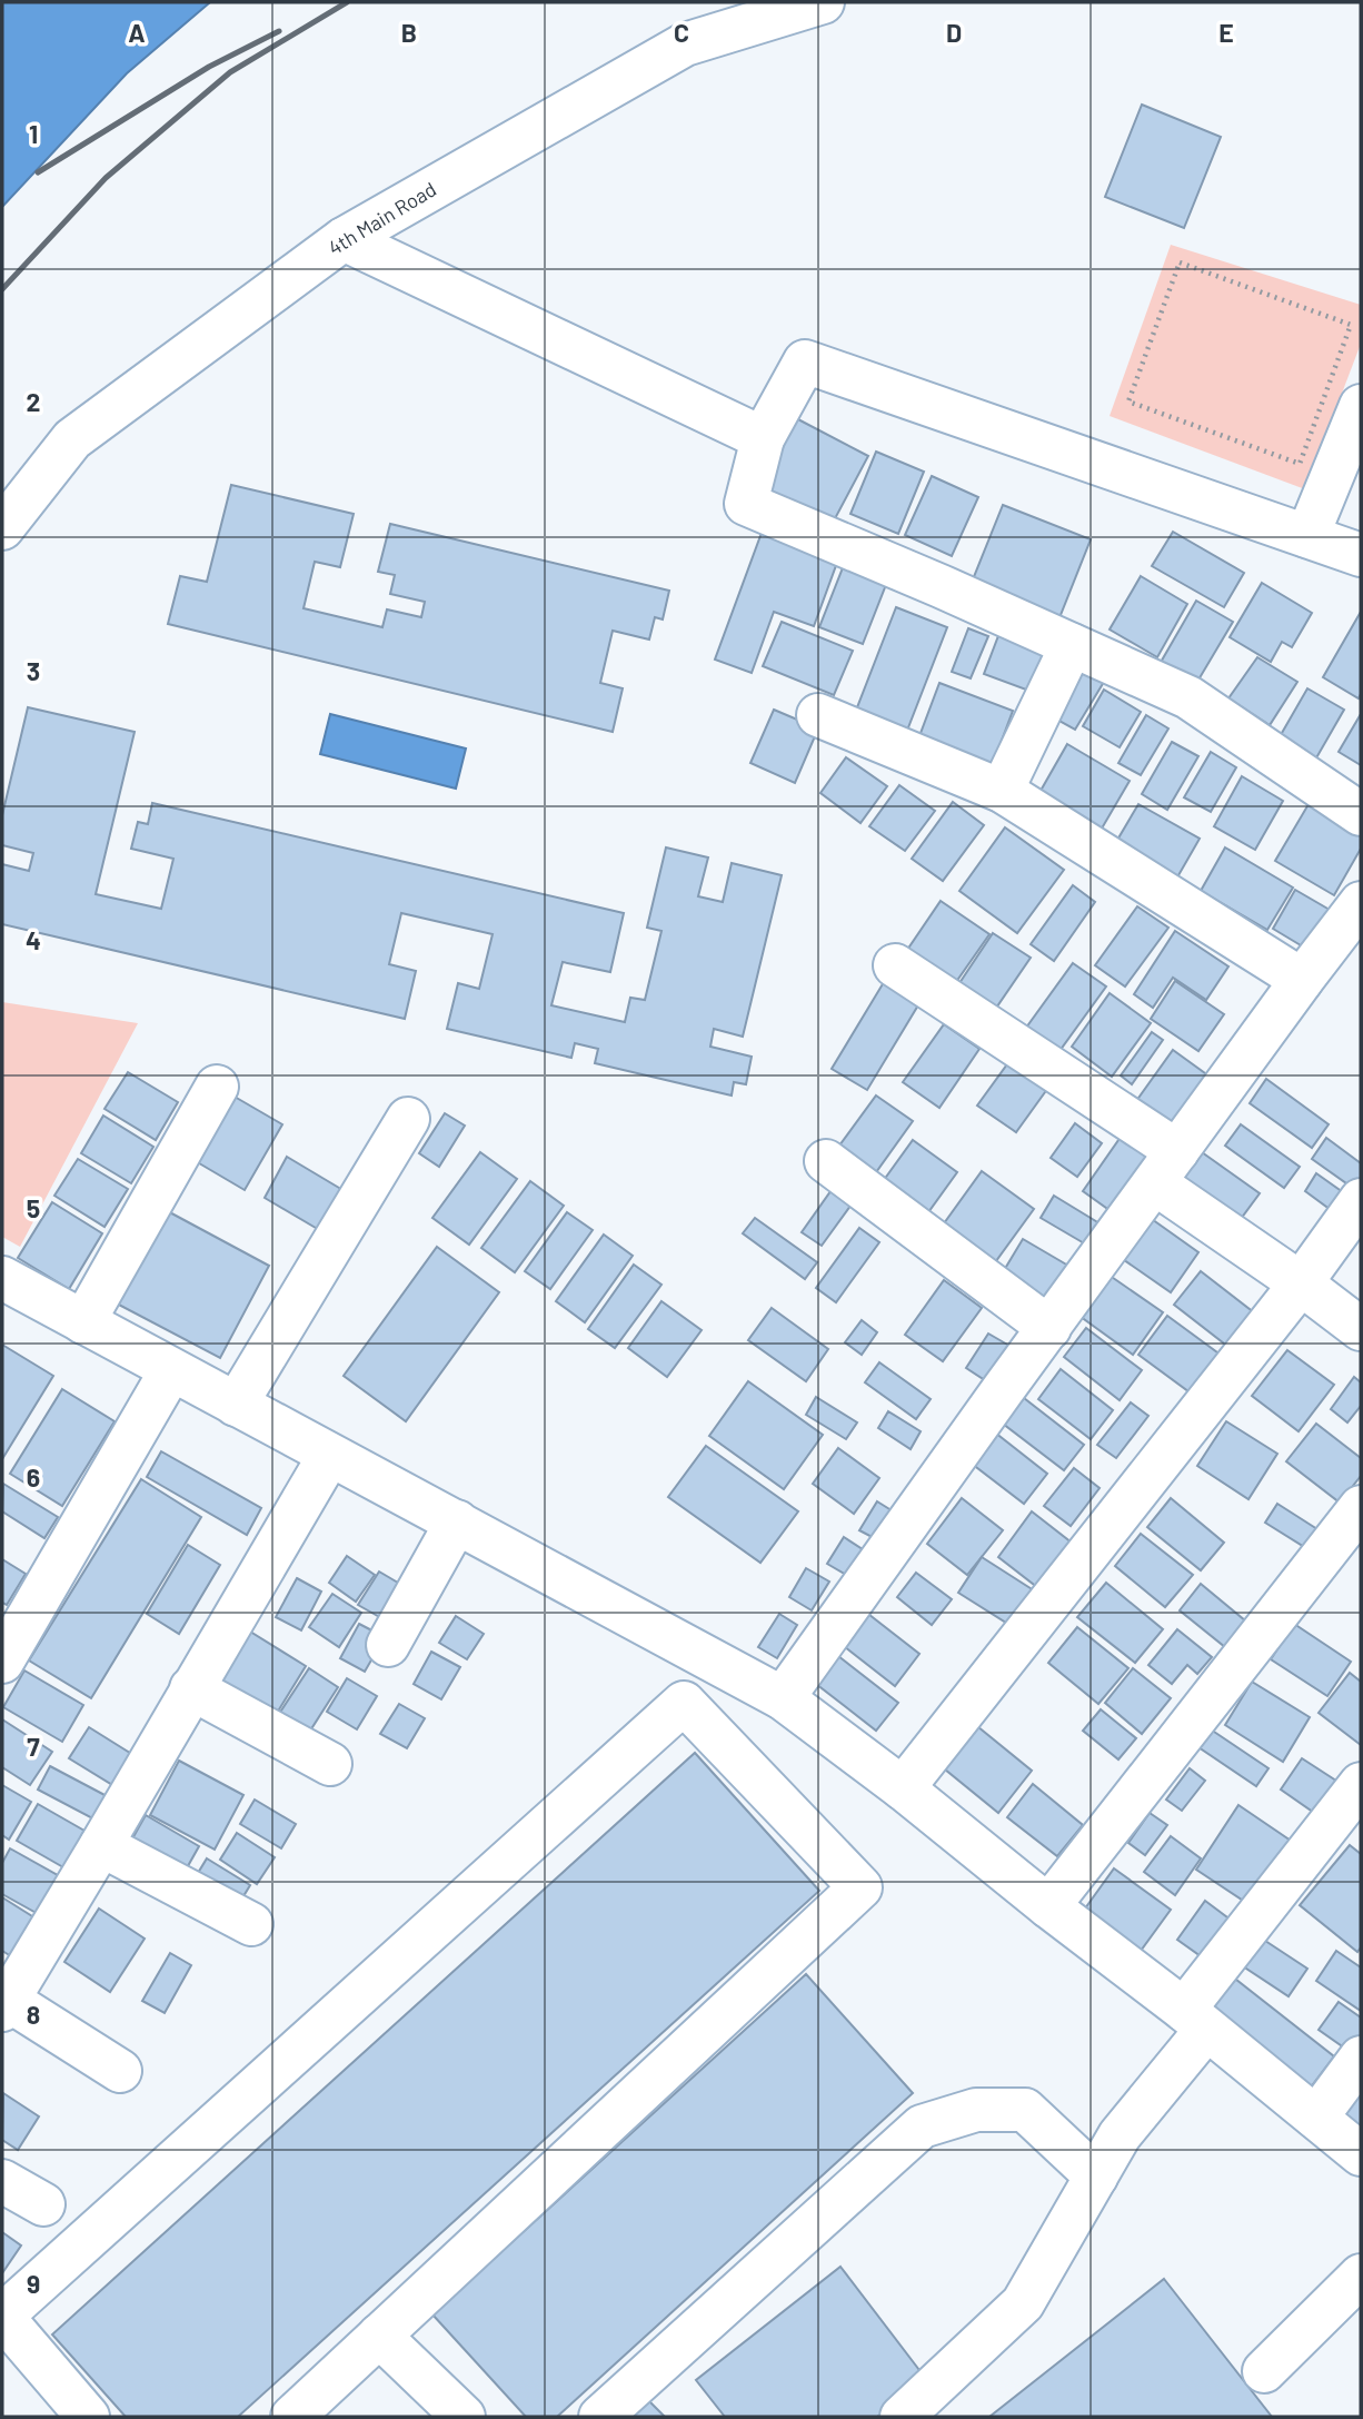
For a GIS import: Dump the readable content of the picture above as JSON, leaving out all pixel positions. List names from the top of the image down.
{
  "streets": {
    "street": ["4th Main Road"]
  },
  "grid": {
    "columns": [
      "A",
      "B",
      "C",
      "D",
      "E"
    ],
    "rows": [
      "1",
      "2",
      "3",
      "4",
      "5",
      "6",
      "7",
      "8",
      "9"
    ]
  }
}
